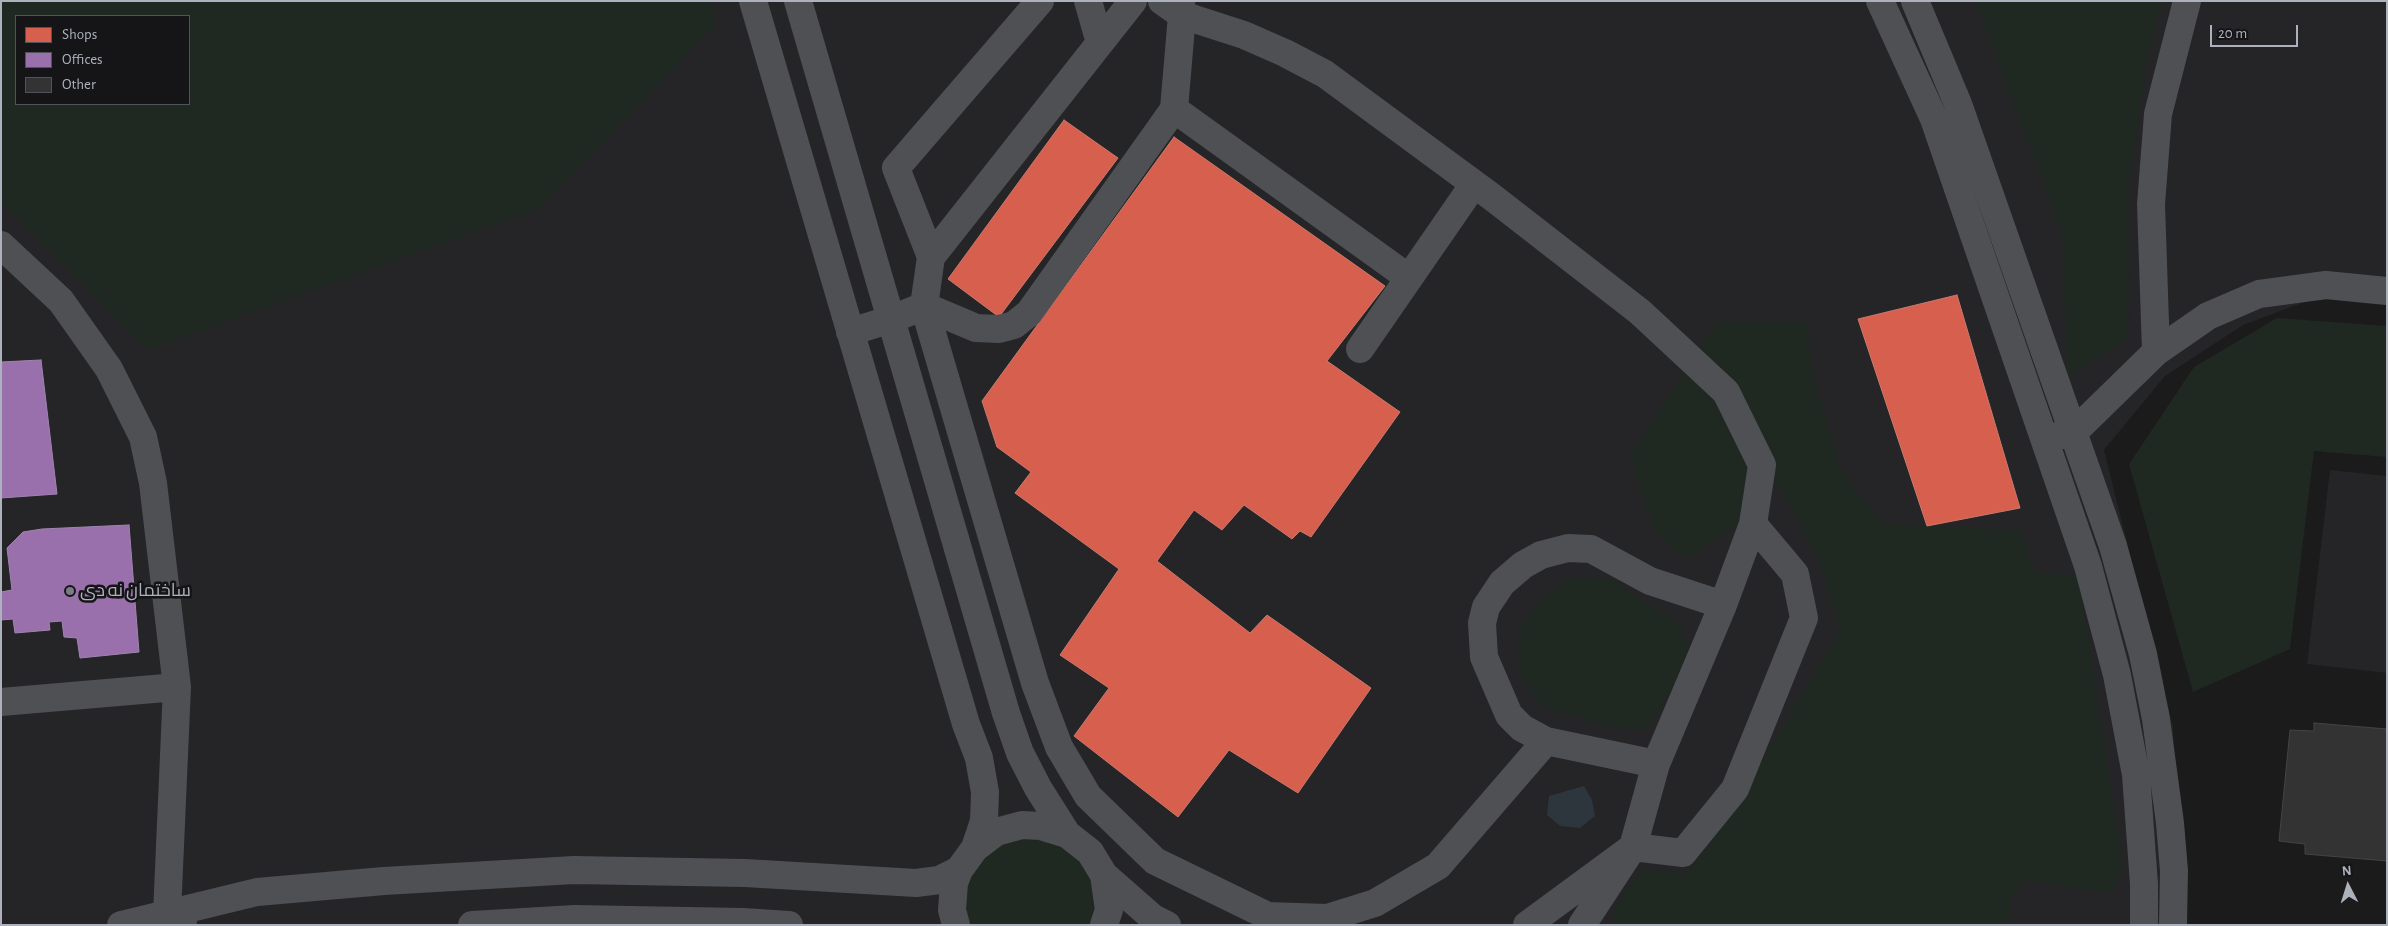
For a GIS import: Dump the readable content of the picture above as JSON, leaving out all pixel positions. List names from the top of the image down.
{
  "places": ["ساختمان نه دی"],
  "legend": ["Shops", "Offices", "Other"],
  "scale_bar": "20 m",
  "north": "top"
}
